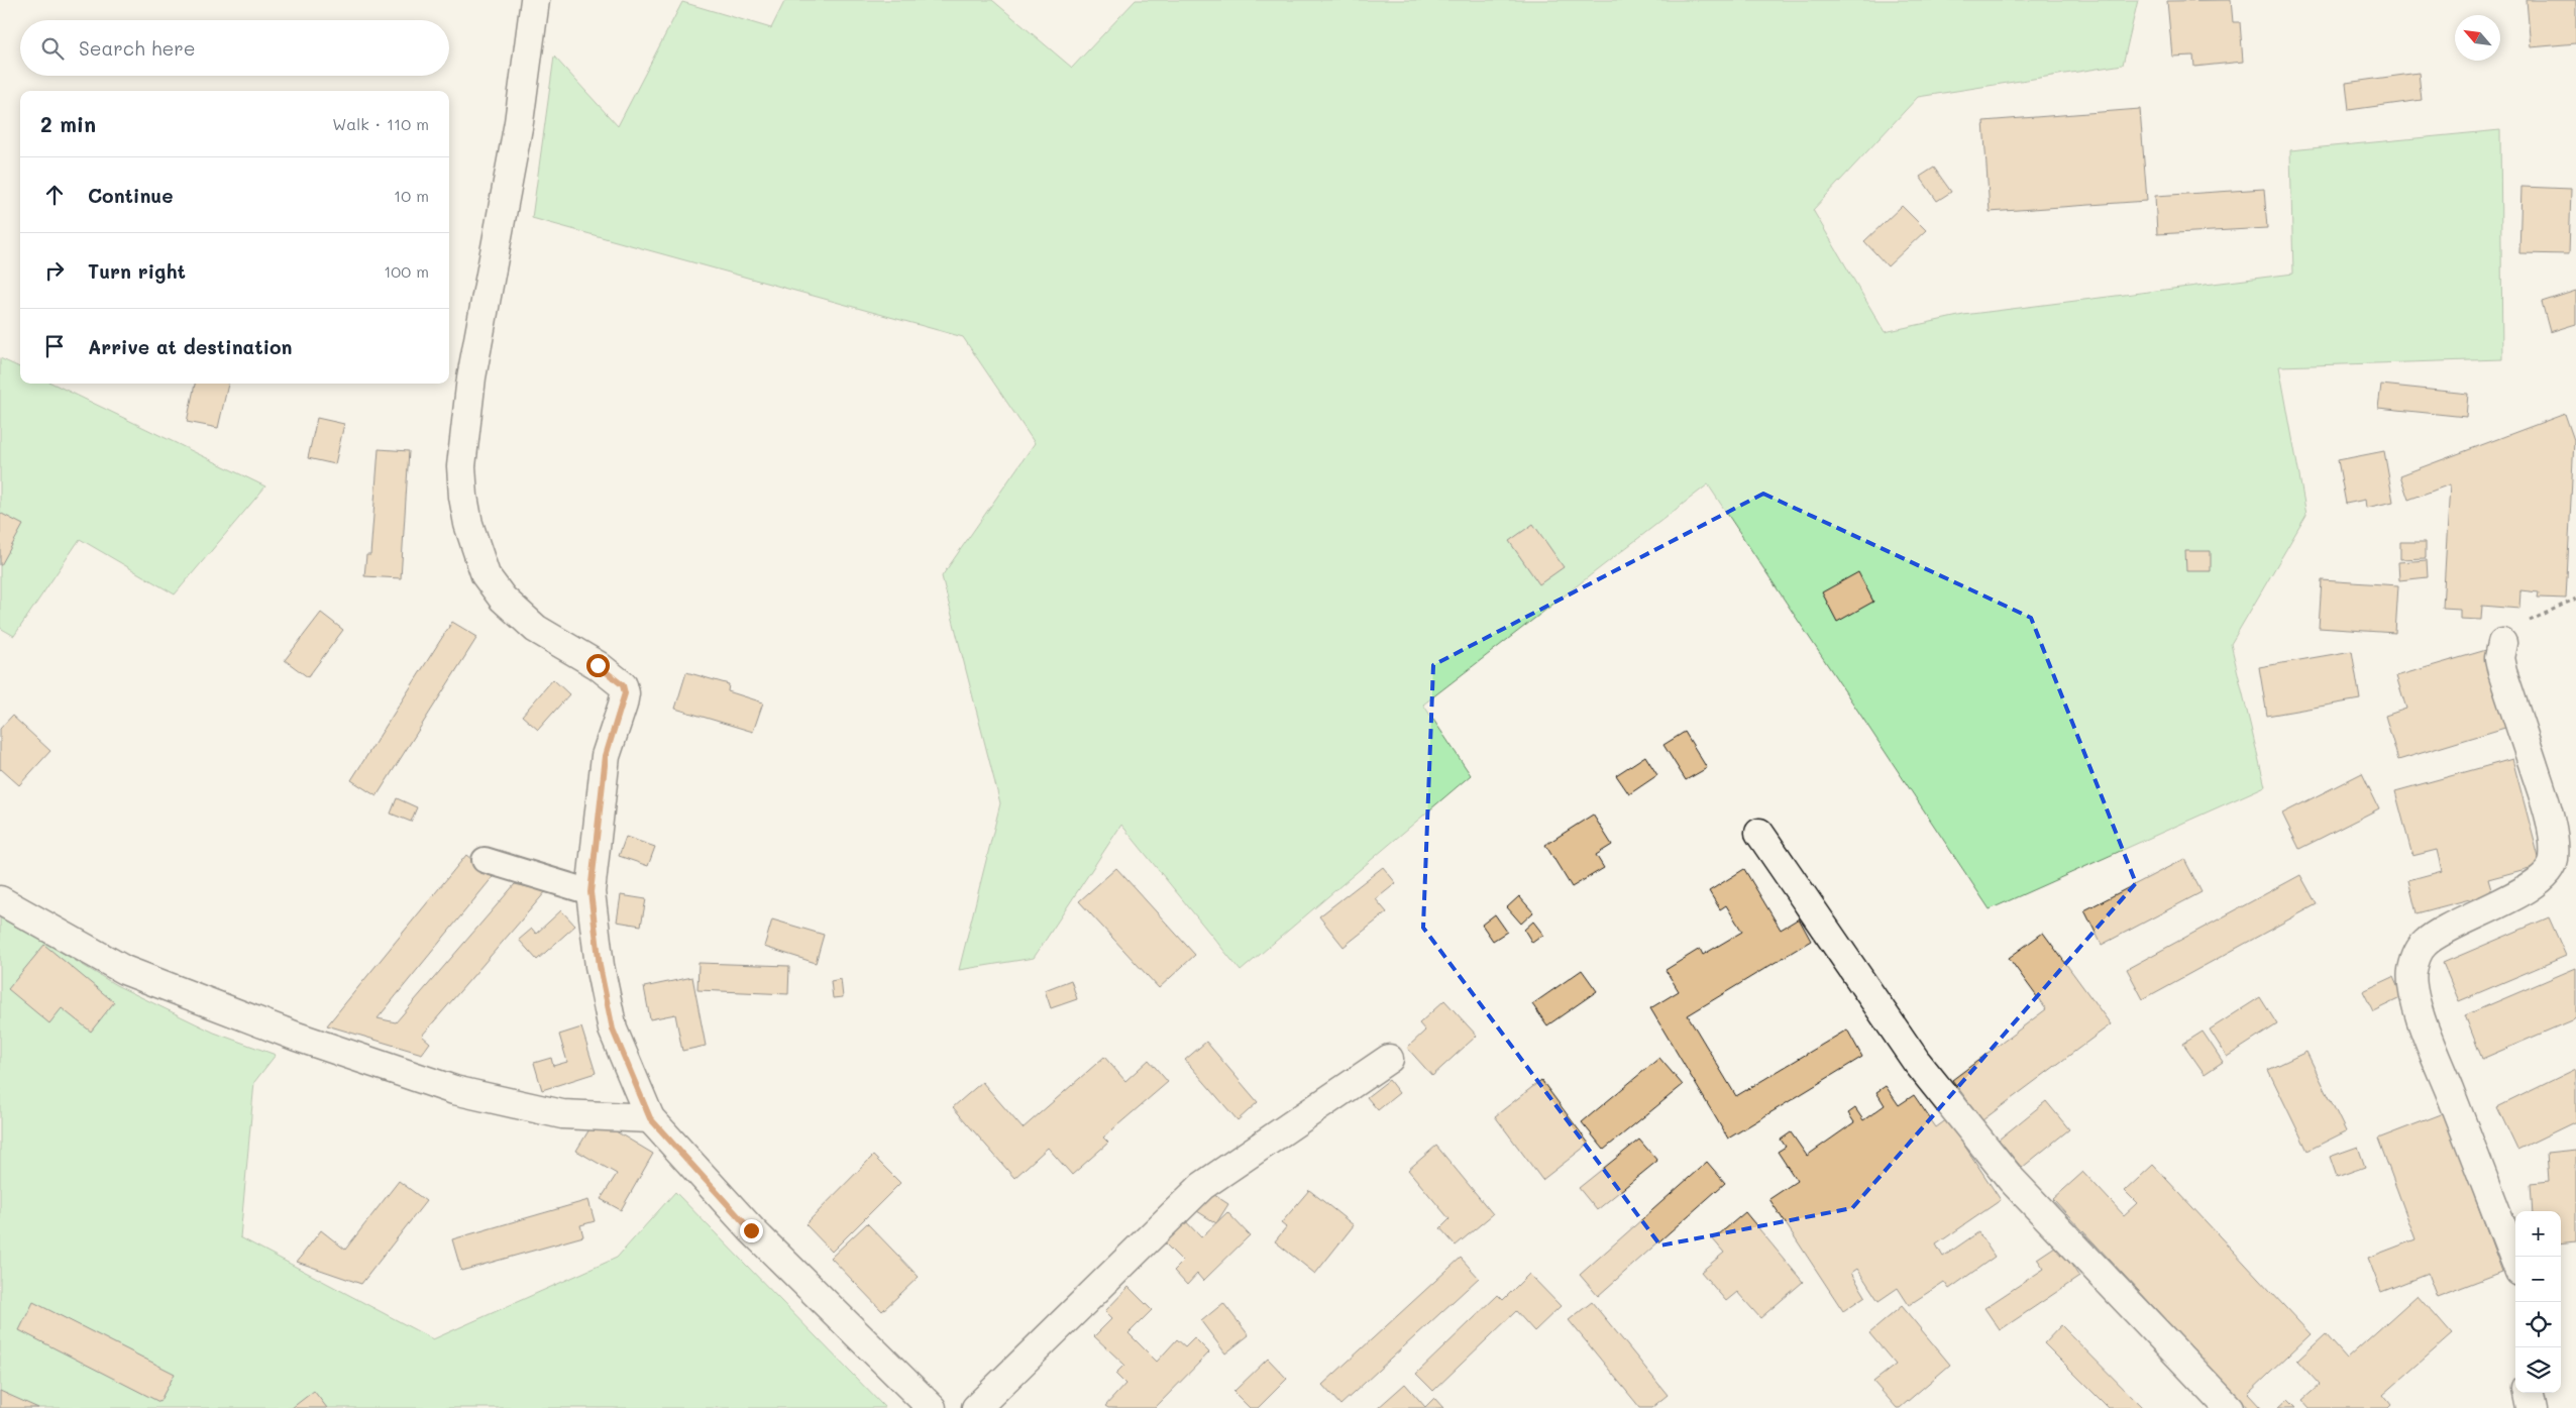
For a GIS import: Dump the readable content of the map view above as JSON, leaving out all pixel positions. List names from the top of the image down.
{
  "north": "top left",
  "page": {
    "search": "Search here",
    "heading": ["2 min", "Walk · 110 m"],
    "list": [
      ["Continue", "10 m"],
      ["Turn right", "100 m"],
      "Arrive at destination"
    ],
    "map_buttons": ["+", "−"]
  }
}
